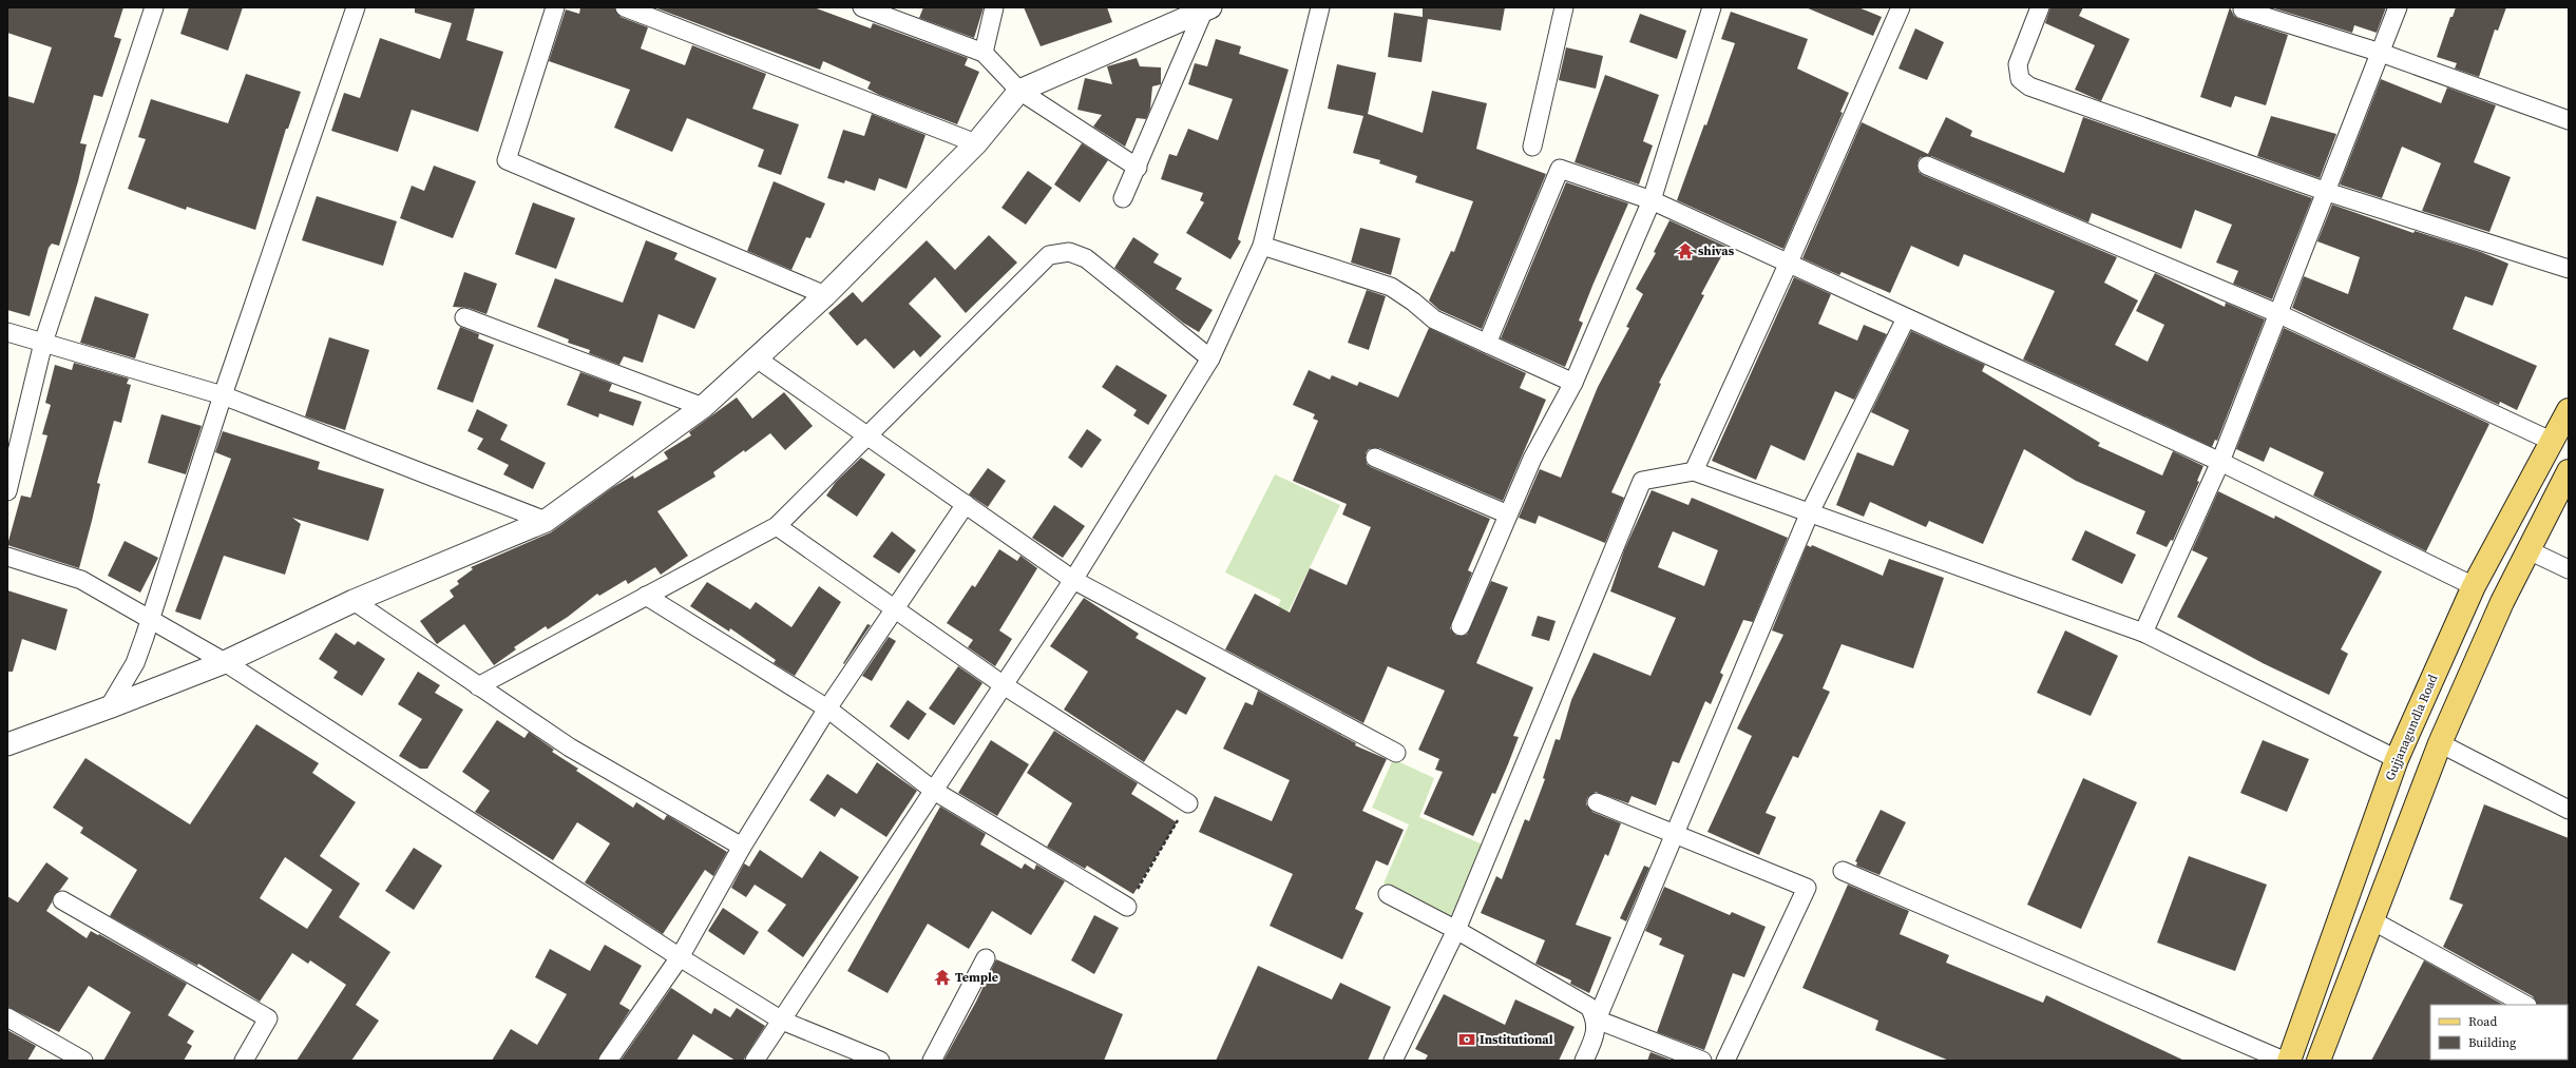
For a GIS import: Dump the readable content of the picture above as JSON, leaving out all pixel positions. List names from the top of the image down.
{
  "streets": {
    "main road": ["Gujjanagundla Road"]
  },
  "places": {
    "temple": ["shivas", "Temple"],
    "bank": ["Institutional"]
  },
  "legend": ["Road", "Building"]
}
